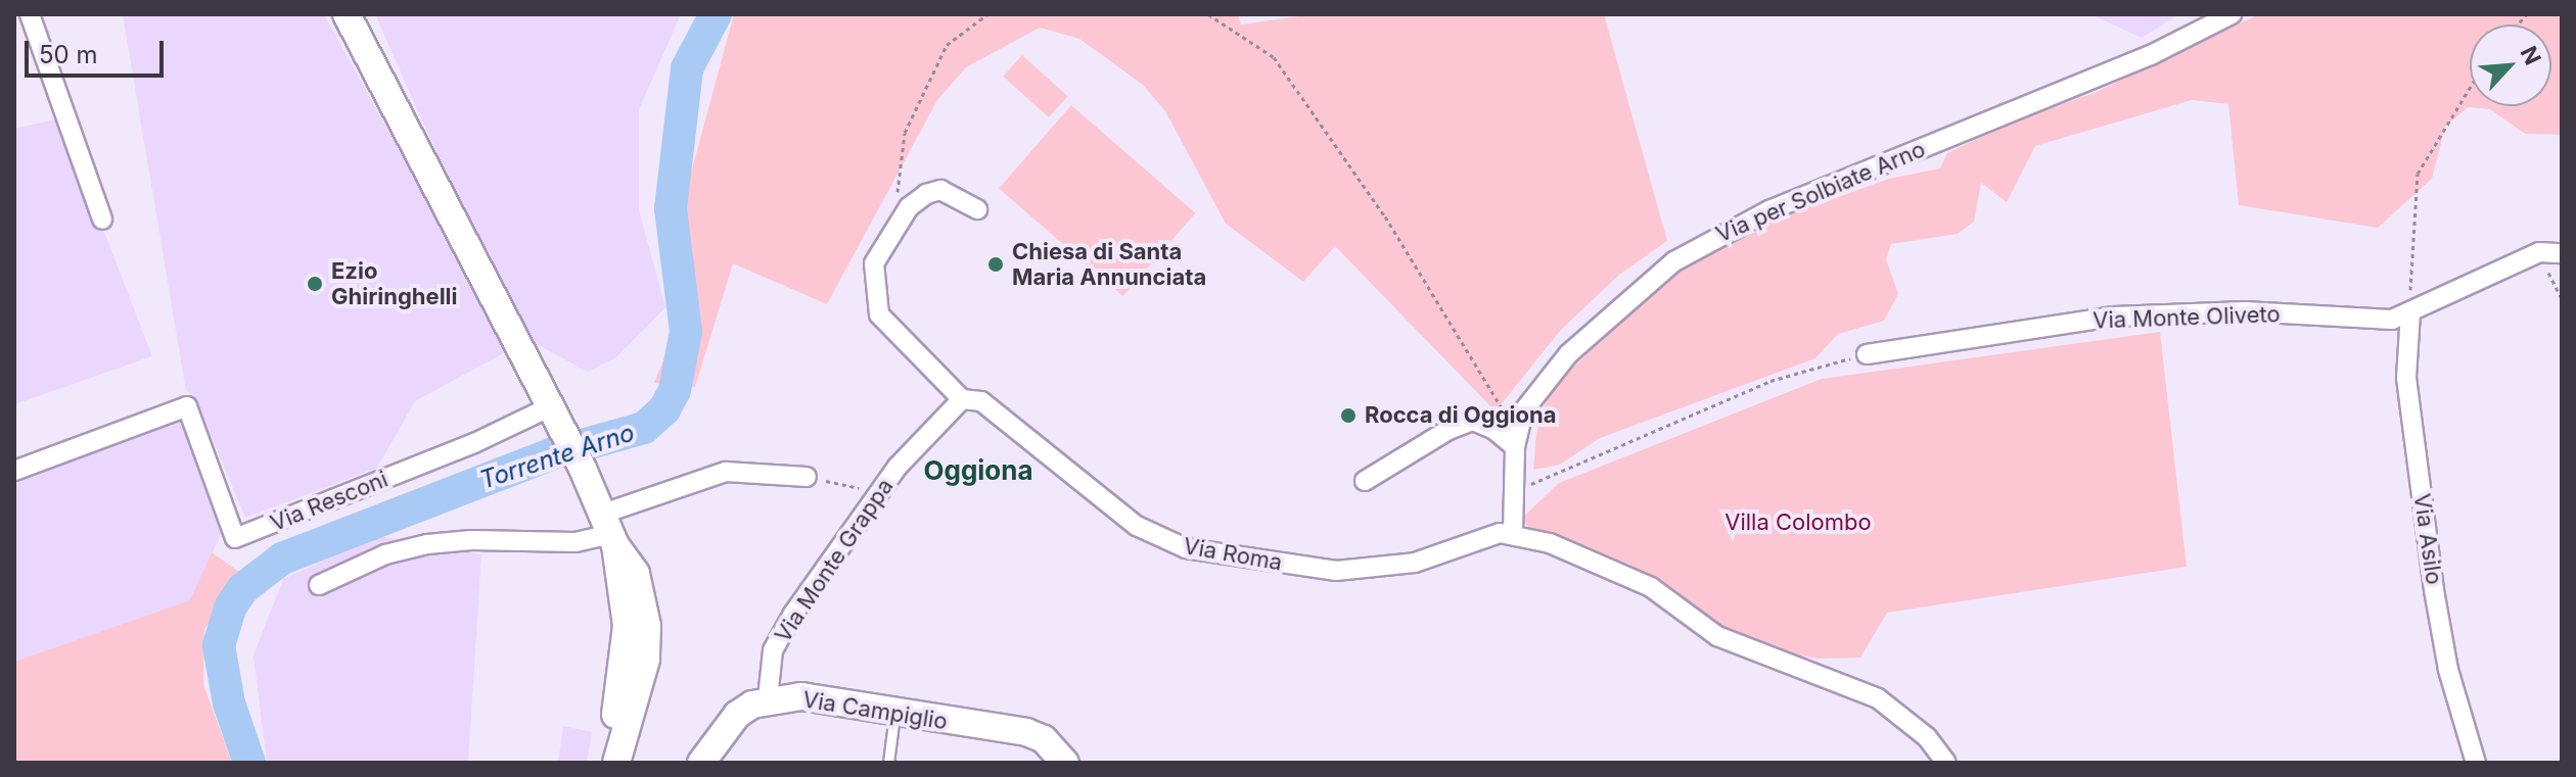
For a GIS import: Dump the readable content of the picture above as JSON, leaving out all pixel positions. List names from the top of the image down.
{
  "streets": {
    "street": [
      "Via per Solbiate Arno",
      "Via Monte Oliveto",
      "Via Resconi",
      "Via Asilo",
      "Via Roma",
      "Via Monte Grappa",
      "Via Campiglio"
    ]
  },
  "crossings": [
    ["Via per Solbiate Arno", "Via Roma"],
    ["Via Monte Oliveto", "Via Asilo"],
    ["Via Roma", "Via Monte Grappa"],
    ["Via Monte Grappa", "Via Campiglio"]
  ],
  "districts": ["Oggiona"],
  "water": ["Torrente Arno"],
  "parks": ["Villa Colombo"],
  "places": ["Chiesa di Santa Maria Annunciata", "Ezio Ghiringhelli", "Rocca di Oggiona"],
  "scale_bar": "50 m",
  "north": "top right"
}
